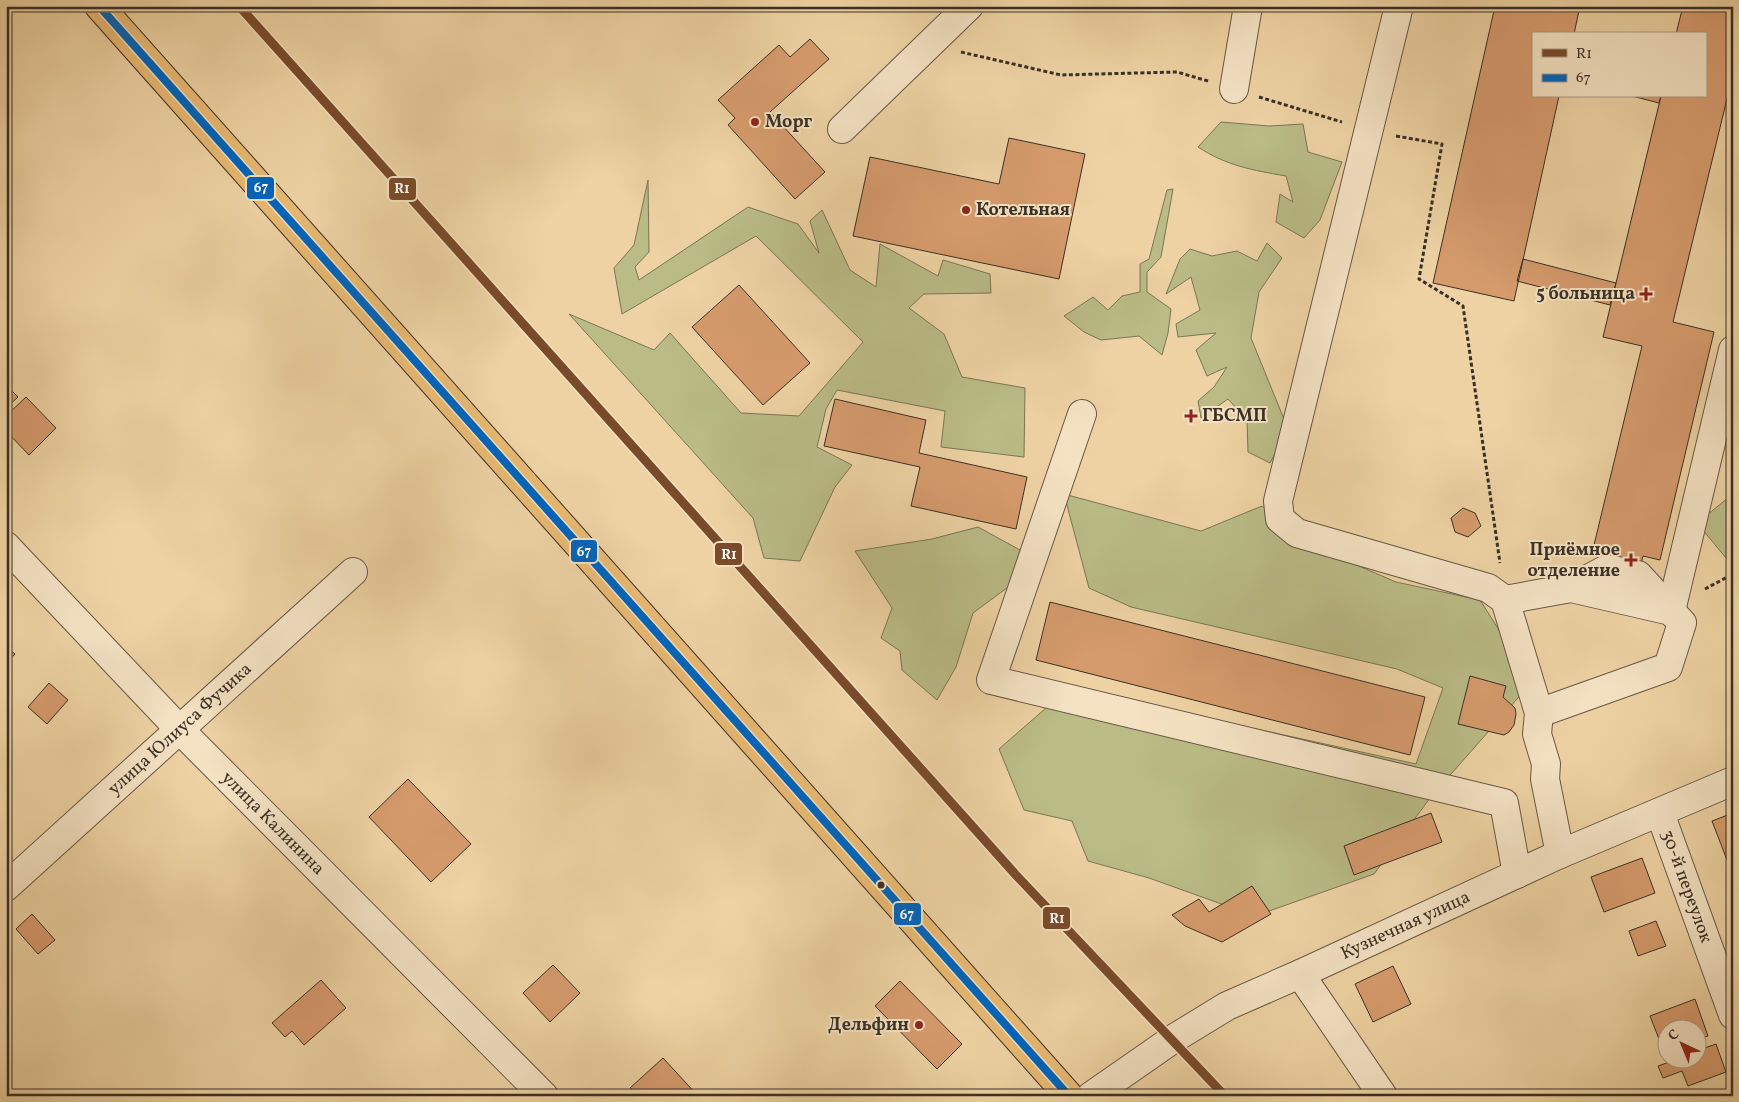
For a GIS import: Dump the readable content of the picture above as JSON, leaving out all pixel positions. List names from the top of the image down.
{
  "streets": {
    "street": [
      "улица Юлиуса Фучика",
      "улица Калинина",
      "30-й переулок",
      "Кузнечная улица"
    ]
  },
  "crossings": [
    ["улица Юлиуса Фучика", "улица Калинина"],
    ["30-й переулок", "Кузнечная улица"]
  ],
  "places": {
    "other": ["Морг", "Котельная", "Дельфин"],
    "health": ["5 больница", "ГБСМП", "Приёмное отделение"]
  },
  "lines": ["transit line R1", "transit line 67"],
  "legend": ["R1", "67"],
  "north": "top left"
}
